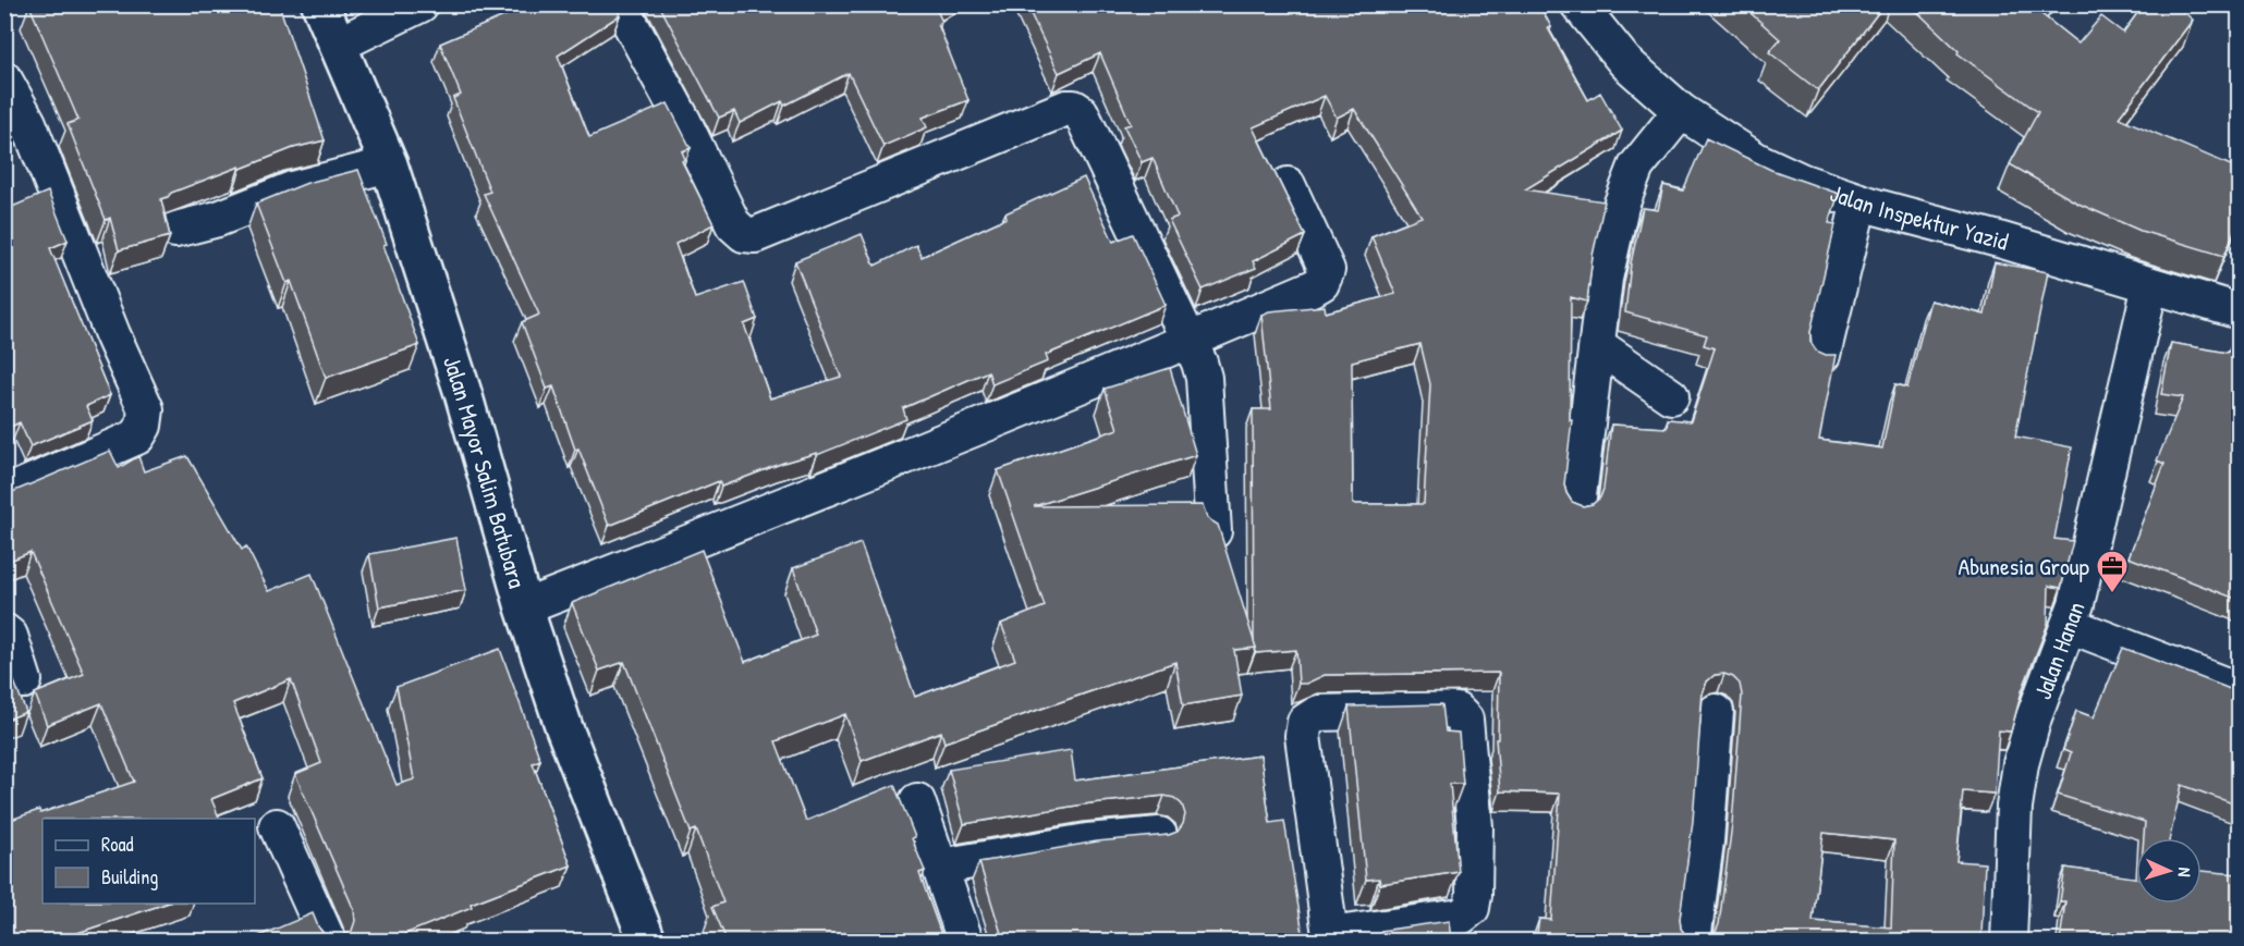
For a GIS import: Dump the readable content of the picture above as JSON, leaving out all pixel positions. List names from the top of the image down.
{
  "streets": {
    "street": ["Jalan Inspektur Yazid", "Jalan Mayor Salim Batubara", "Jalan Hanan"]
  },
  "crossings": [
    ["Jalan Inspektur Yazid", "Jalan Hanan"]
  ],
  "places": {
    "office": ["Abunesia Group"]
  },
  "legend": ["Road", "Building"],
  "north": "right"
}
